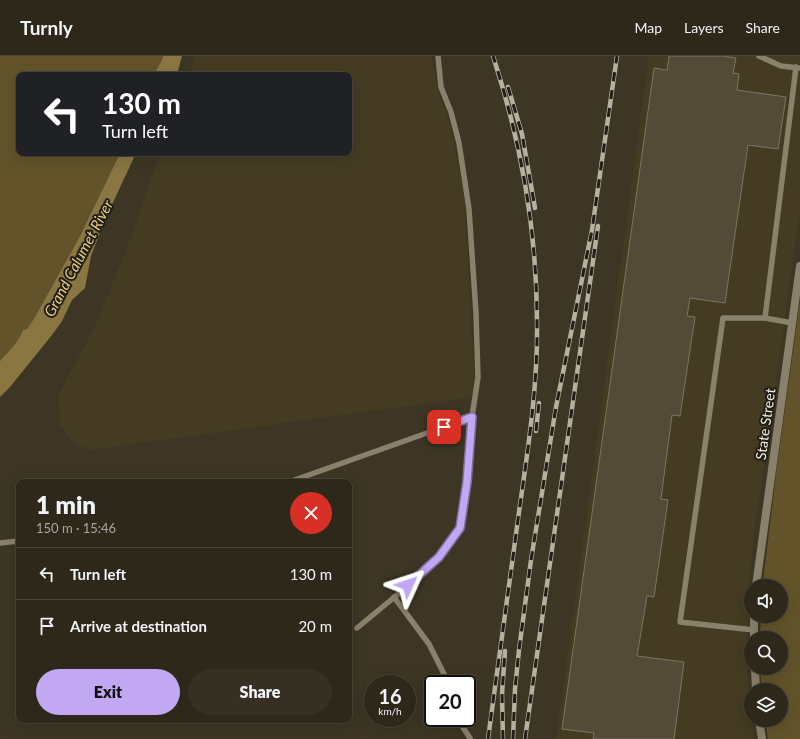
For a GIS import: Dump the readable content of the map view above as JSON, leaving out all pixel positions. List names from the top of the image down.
{
  "streets": {
    "street": ["State Street"]
  },
  "water": ["Grand Calumet River"],
  "page": {
    "header": "Turnly",
    "nav": ["Map", "Layers", "Share"],
    "turn": ["130 m", "Turn left"],
    "heading": ["1 min", "150 m · 15:46"],
    "list": [
      {
        "name": "Turn left",
        "value": "130 m"
      },
      {
        "name": "Arrive at destination",
        "value": "20 m"
      }
    ],
    "buttons": ["Exit", "Share"],
    "speed": "16 km/h",
    "limit": "20"
  }
}
